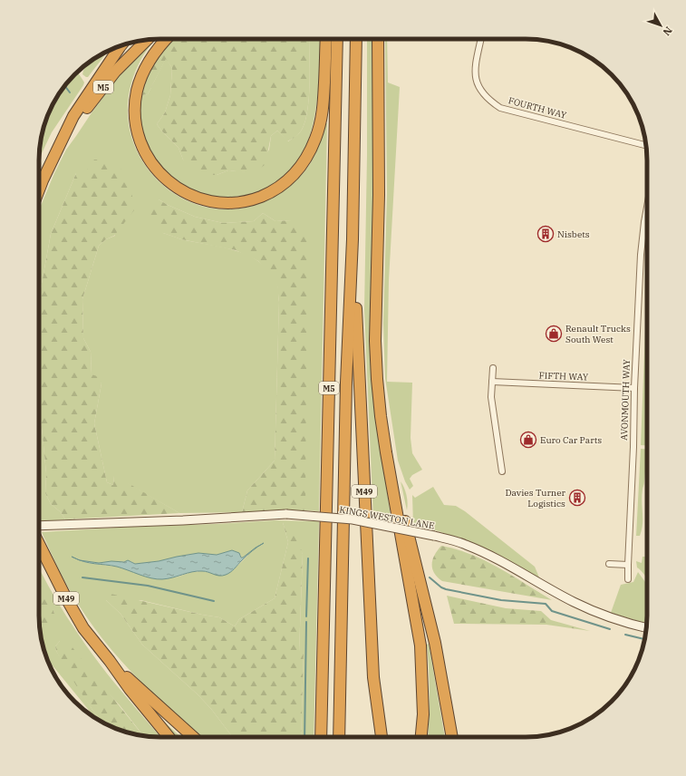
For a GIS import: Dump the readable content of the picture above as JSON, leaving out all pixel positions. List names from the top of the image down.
{
  "streets": {
    "highway": ["M5", "M49"],
    "street": [
      "FOURTH WAY",
      "FIFTH WAY",
      "AVONMOUTH WAY",
      "KINGS WESTON LANE"
    ]
  },
  "crossings": [
    ["M5", "M49"],
    ["FIFTH WAY", "AVONMOUTH WAY"]
  ],
  "places": {
    "building": ["Nisbets", "Davies Turner Logistics"],
    "shop": ["Renault Trucks South West", "Euro Car Parts"]
  },
  "north": "bottom right"
}
